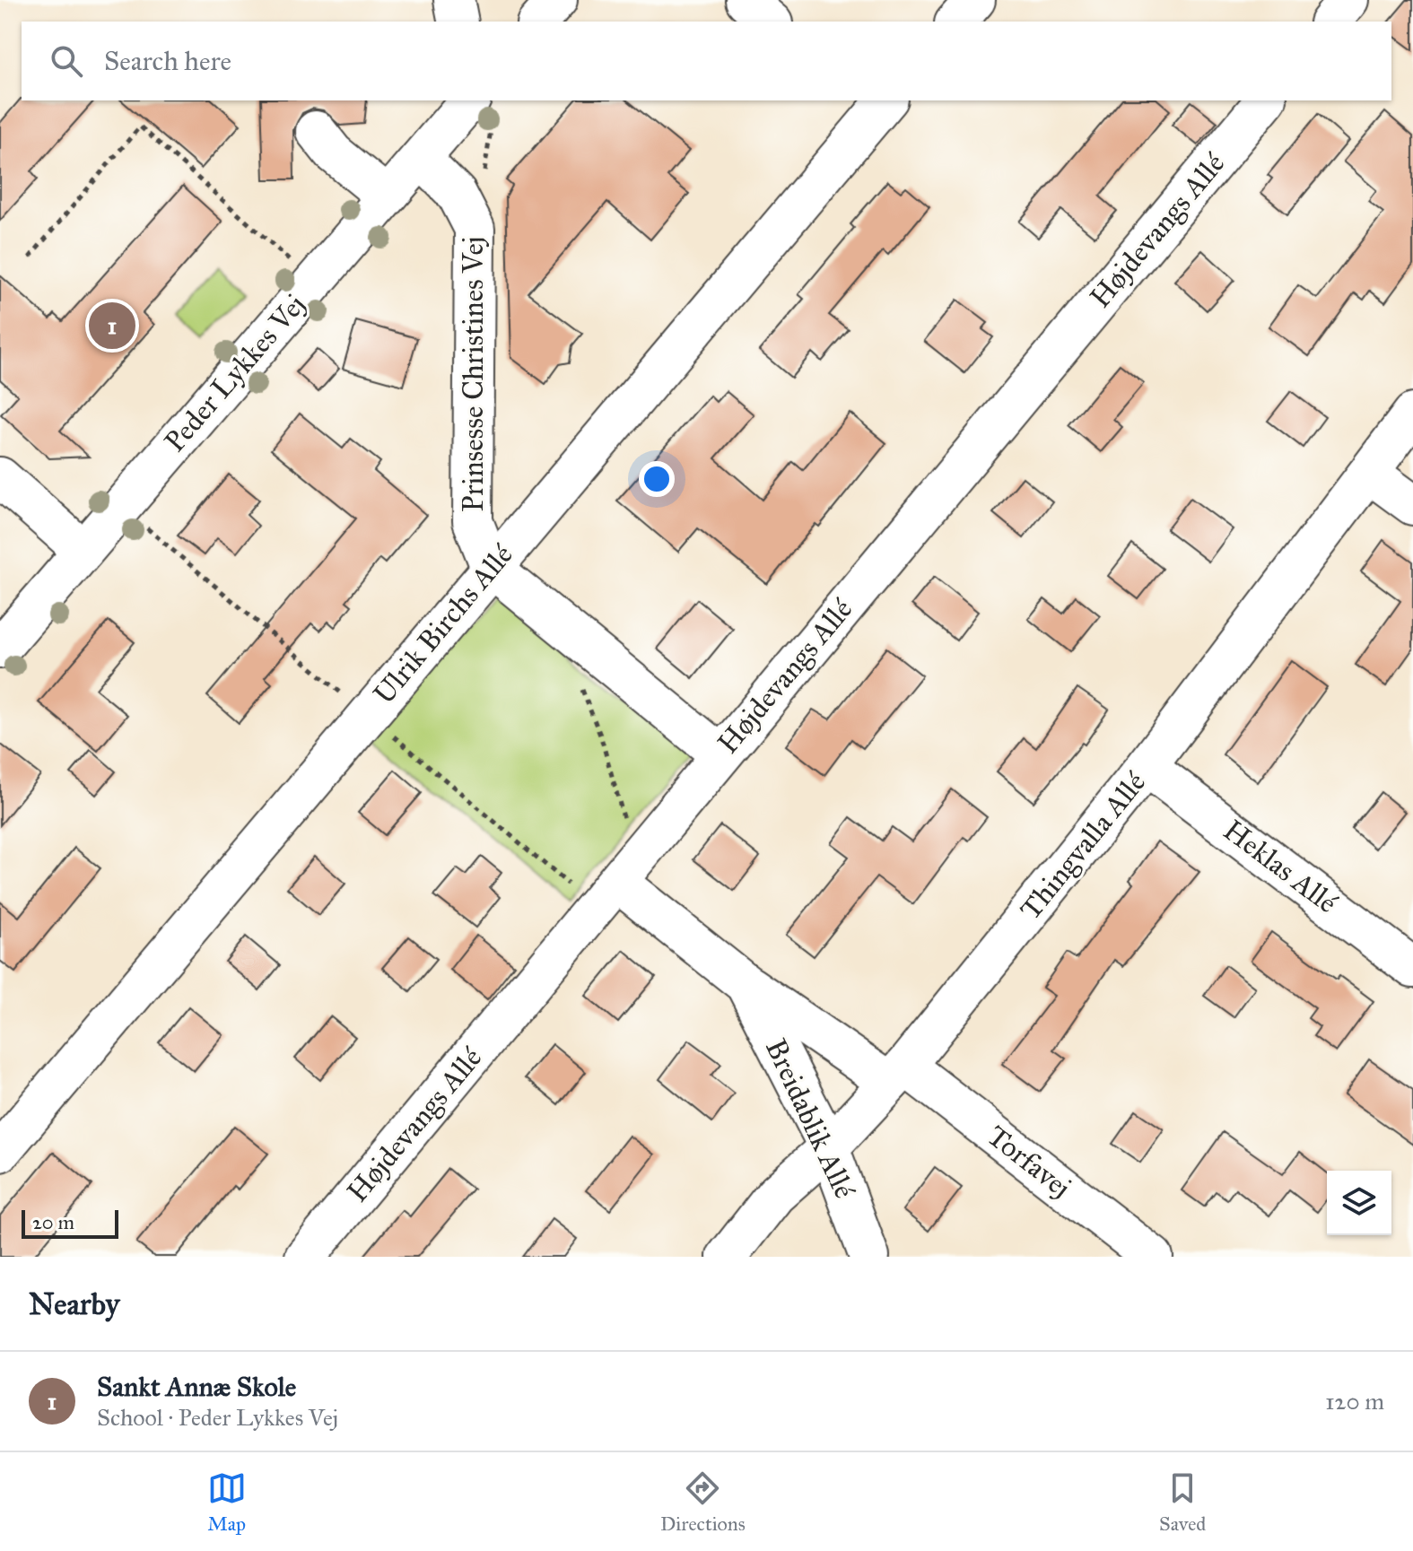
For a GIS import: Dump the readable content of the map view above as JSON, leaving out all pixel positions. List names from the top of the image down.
{
  "streets": {
    "street": [
      "Højdevangs Allé",
      "Peder Lykkes Vej",
      "Prinsesse Christines Vej",
      "Ulrik Birchs Allé",
      "Thingvalla Allé",
      "Heklas Allé",
      "Breidablik Allé",
      "Torfavej"
    ]
  },
  "crossings": [
    ["Højdevangs Allé", "Prinsesse Christines Vej"],
    ["Højdevangs Allé", "Breidablik Allé"],
    ["Peder Lykkes Vej", "Prinsesse Christines Vej"],
    ["Prinsesse Christines Vej", "Ulrik Birchs Allé"],
    ["Thingvalla Allé", "Heklas Allé"],
    ["Thingvalla Allé", "Breidablik Allé"],
    ["Thingvalla Allé", "Torfavej"],
    ["Breidablik Allé", "Torfavej"]
  ],
  "scale_bar": "20 m",
  "page": {
    "search": "Search here",
    "pins": "1",
    "scale": "20 m",
    "heading": "Nearby",
    "list": [
      {
        "mark": "1",
        "name": "Sankt Annæ Skole",
        "note": "School · Peder Lykkes Vej",
        "value": "120 m"
      }
    ],
    "nav": ["Map", "Directions", "Saved"]
  }
}
